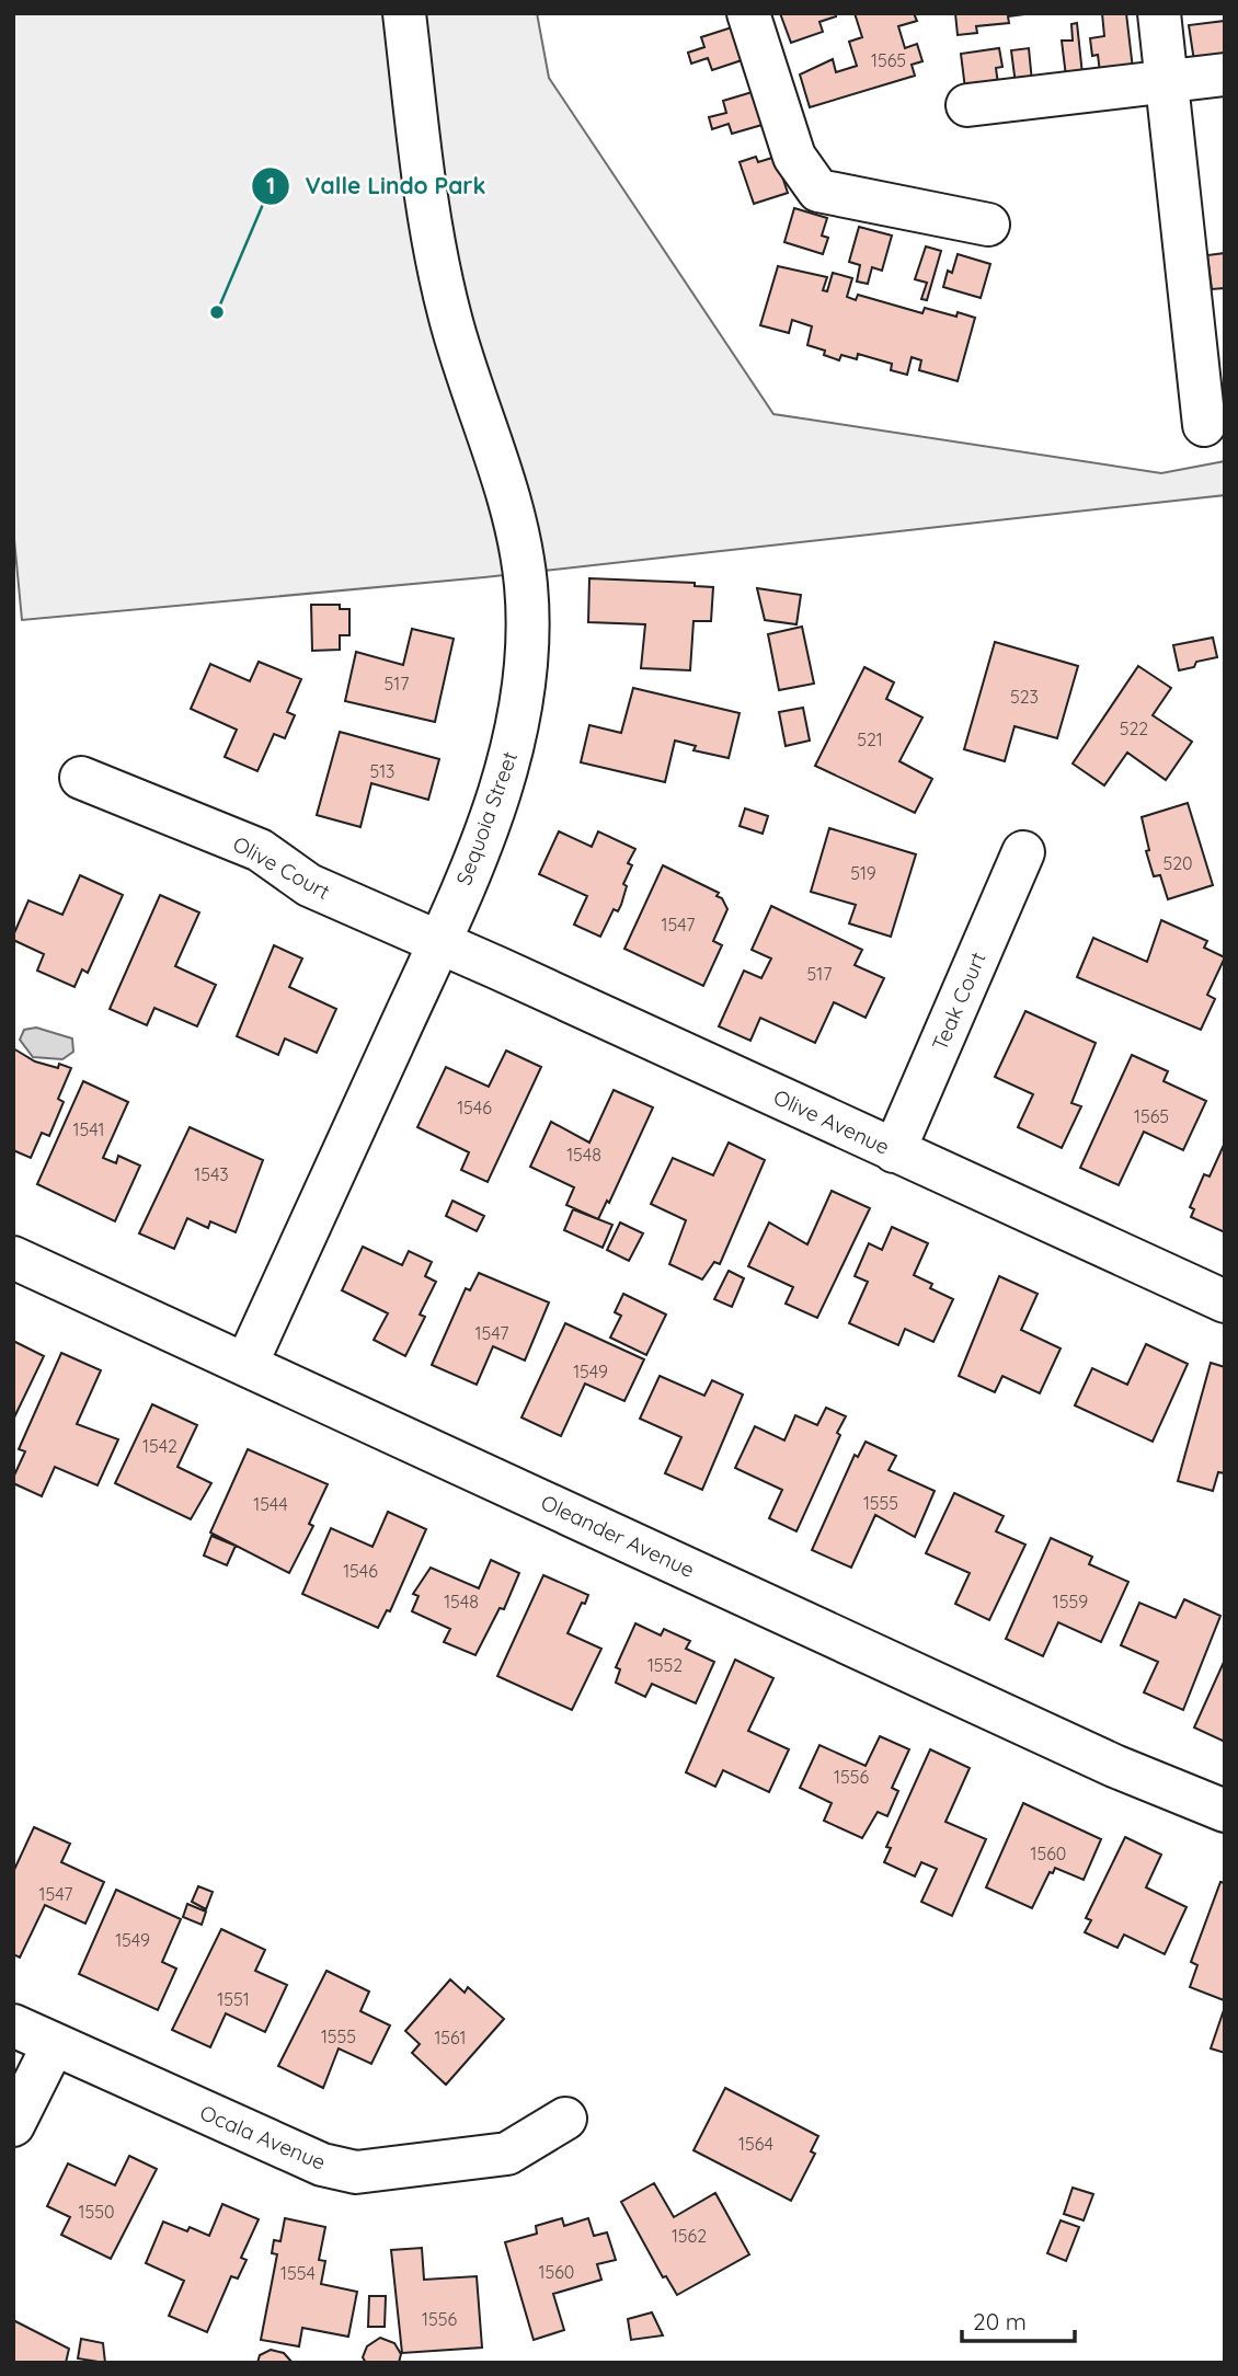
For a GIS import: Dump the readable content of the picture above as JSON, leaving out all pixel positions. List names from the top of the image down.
{
  "streets": {
    "street": [
      "Sequoia Street",
      "Olive Court",
      "Teak Court",
      "Olive Avenue",
      "Oleander Avenue",
      "Ocala Avenue"
    ]
  },
  "crossings": [
    ["Sequoia Street", "Olive Court"],
    ["Sequoia Street", "Olive Avenue"],
    ["Sequoia Street", "Oleander Avenue"],
    ["Olive Court", "Olive Avenue"],
    ["Teak Court", "Olive Avenue"]
  ],
  "places": ["Valle Lindo Park"],
  "house_numbers": [
    "1565",
    "517",
    "523",
    "522",
    "521",
    "513",
    "520",
    "519",
    "1547",
    "517",
    "1546",
    "1565",
    "1541",
    "1548",
    "1543",
    "1547",
    "1549",
    "1542",
    "1555",
    "1544",
    "1546",
    "1548",
    "1559",
    "1552",
    "1556",
    "1560",
    "1547",
    "1549",
    "1551",
    "1555",
    "1561",
    "1564",
    "1550",
    "1562",
    "1560",
    "1554",
    "1556"
  ],
  "scale_bar": "20 m"
}
